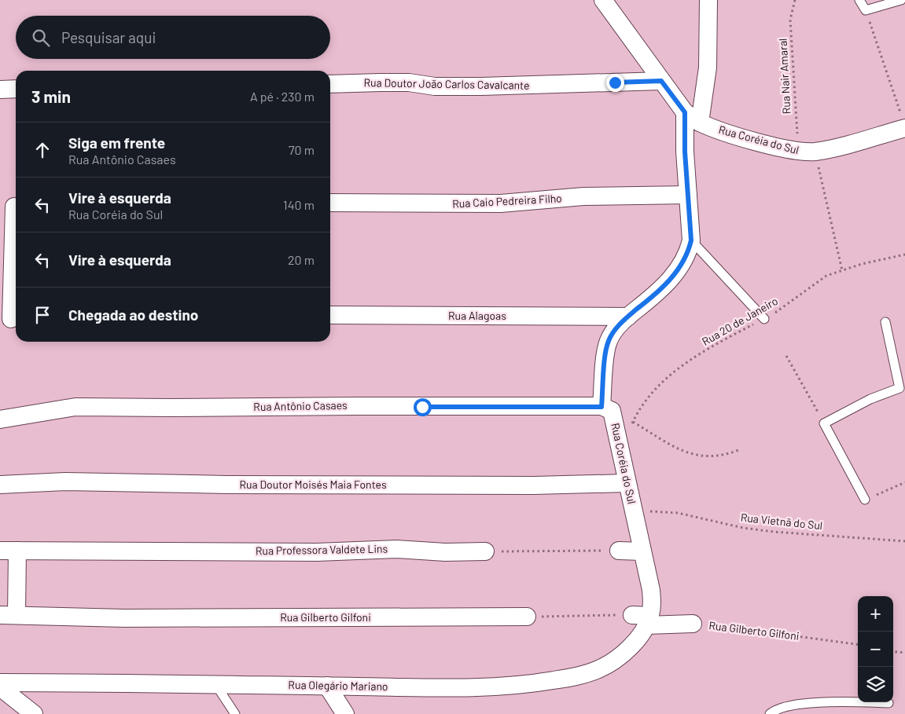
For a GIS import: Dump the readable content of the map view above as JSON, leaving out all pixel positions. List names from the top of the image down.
{
  "streets": {
    "street": [
      "Rua Doutor João Carlos Cavalcante",
      "Rua Coréia do Sul",
      "Rua Caio Pedreira Filho",
      "Rua Alagoas",
      "Rua Antônio Casaes",
      "Rua Doutor Moisés Maia Fontes",
      "Rua Professora Valdete Lins",
      "Rua Gilberto Gilfoni",
      "Rua Olegário Mariano"
    ],
    "path": ["Rua Nair Amaral", "Rua 20 de Janeiro", "Rua Vietnã do Sul"]
  },
  "crossings": [
    ["Rua Nair Amaral", "Rua Coréia do Sul"],
    ["Rua Nair Amaral", "Rua 20 de Janeiro"],
    ["Rua Doutor João Carlos Cavalcante", "Rua Coréia do Sul"],
    ["Rua Coréia do Sul", "Rua 20 de Janeiro"],
    ["Rua Coréia do Sul", "Rua Antônio Casaes"],
    ["Rua Coréia do Sul", "Rua Doutor Moisés Maia Fontes"],
    ["Rua Coréia do Sul", "Rua Vietnã do Sul"],
    ["Rua Coréia do Sul", "Rua Gilberto Gilfoni"],
    ["Rua Coréia do Sul", "Rua Olegário Mariano"],
    ["Rua Gilberto Gilfoni", "Rua Olegário Mariano"]
  ],
  "page": {
    "search": "Pesquisar aqui",
    "heading": ["3 min", "A pé · 230 m"],
    "list": [
      ["Siga em frente", "Rua Antônio Casaes", "70 m"],
      ["Vire à esquerda", "Rua Coréia do Sul", "140 m"],
      ["Vire à esquerda", "20 m"],
      "Chegada ao destino"
    ],
    "map_buttons": ["+", "−"]
  }
}
